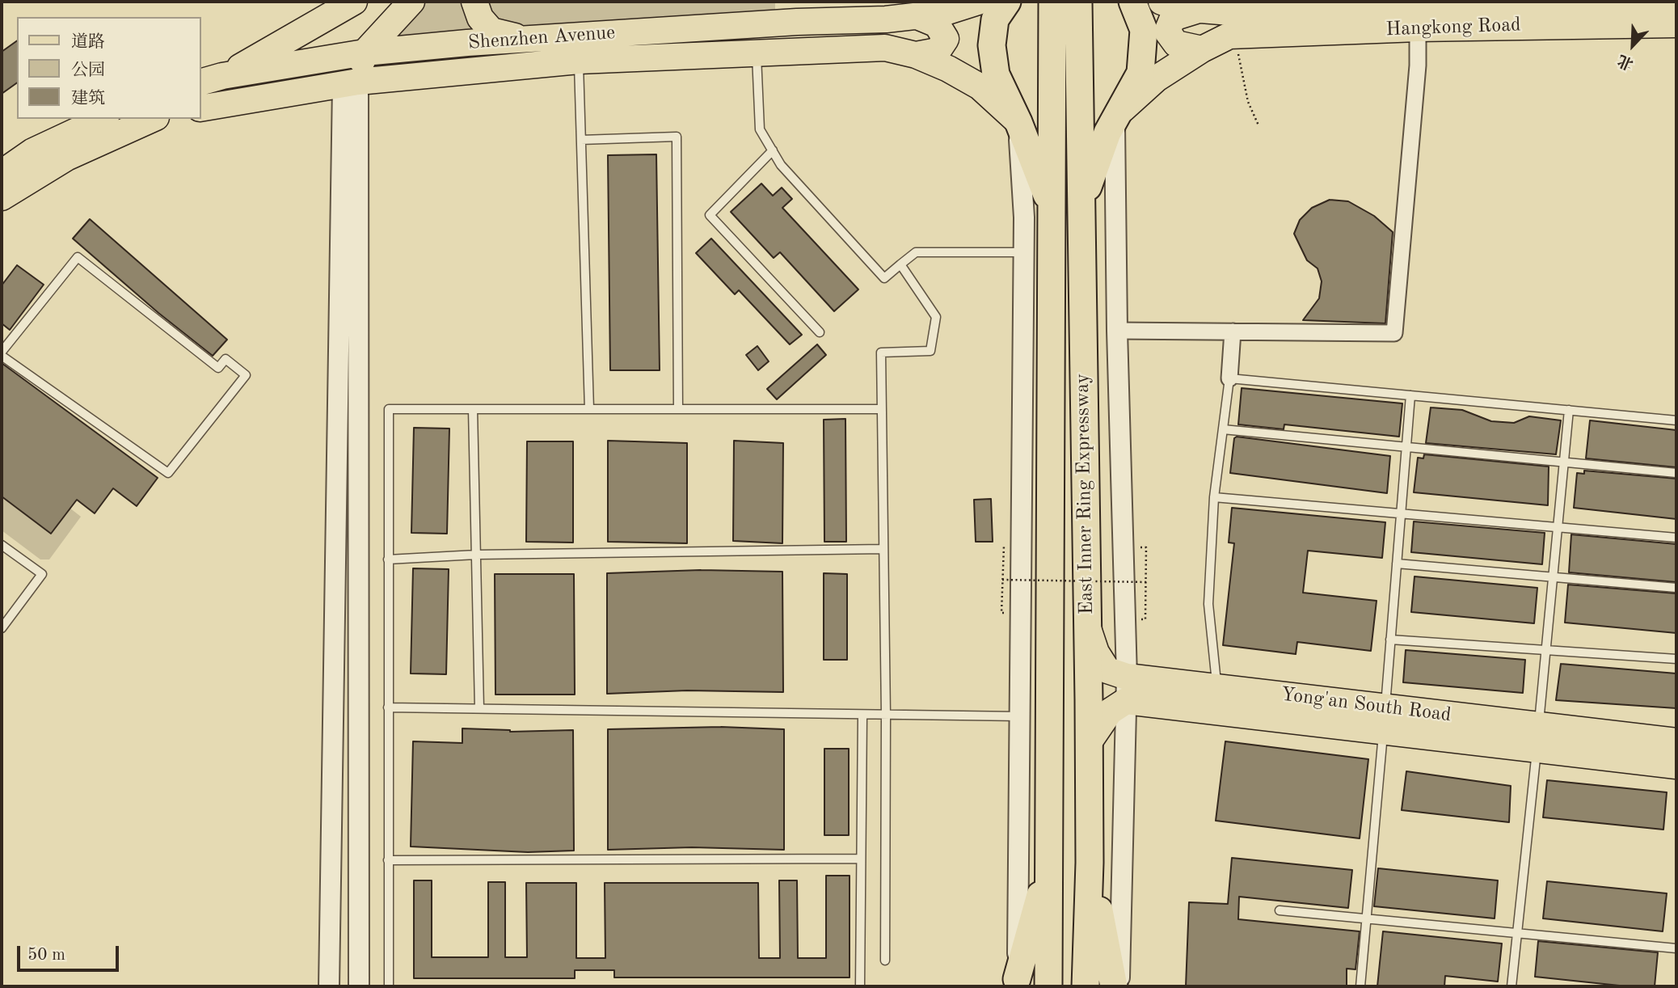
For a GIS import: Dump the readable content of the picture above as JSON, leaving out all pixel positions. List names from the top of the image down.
{
  "streets": {
    "highway": ["East Inner Ring Expressway"],
    "main road": ["Hangkong Road", "Shenzhen Avenue", "Yong'an South Road"]
  },
  "crossings": [
    ["East Inner Ring Expressway", "Yong'an South Road"]
  ],
  "legend": ["道路", "公园", "建筑"],
  "scale_bar": "50 m",
  "north": "bottom left"
}
